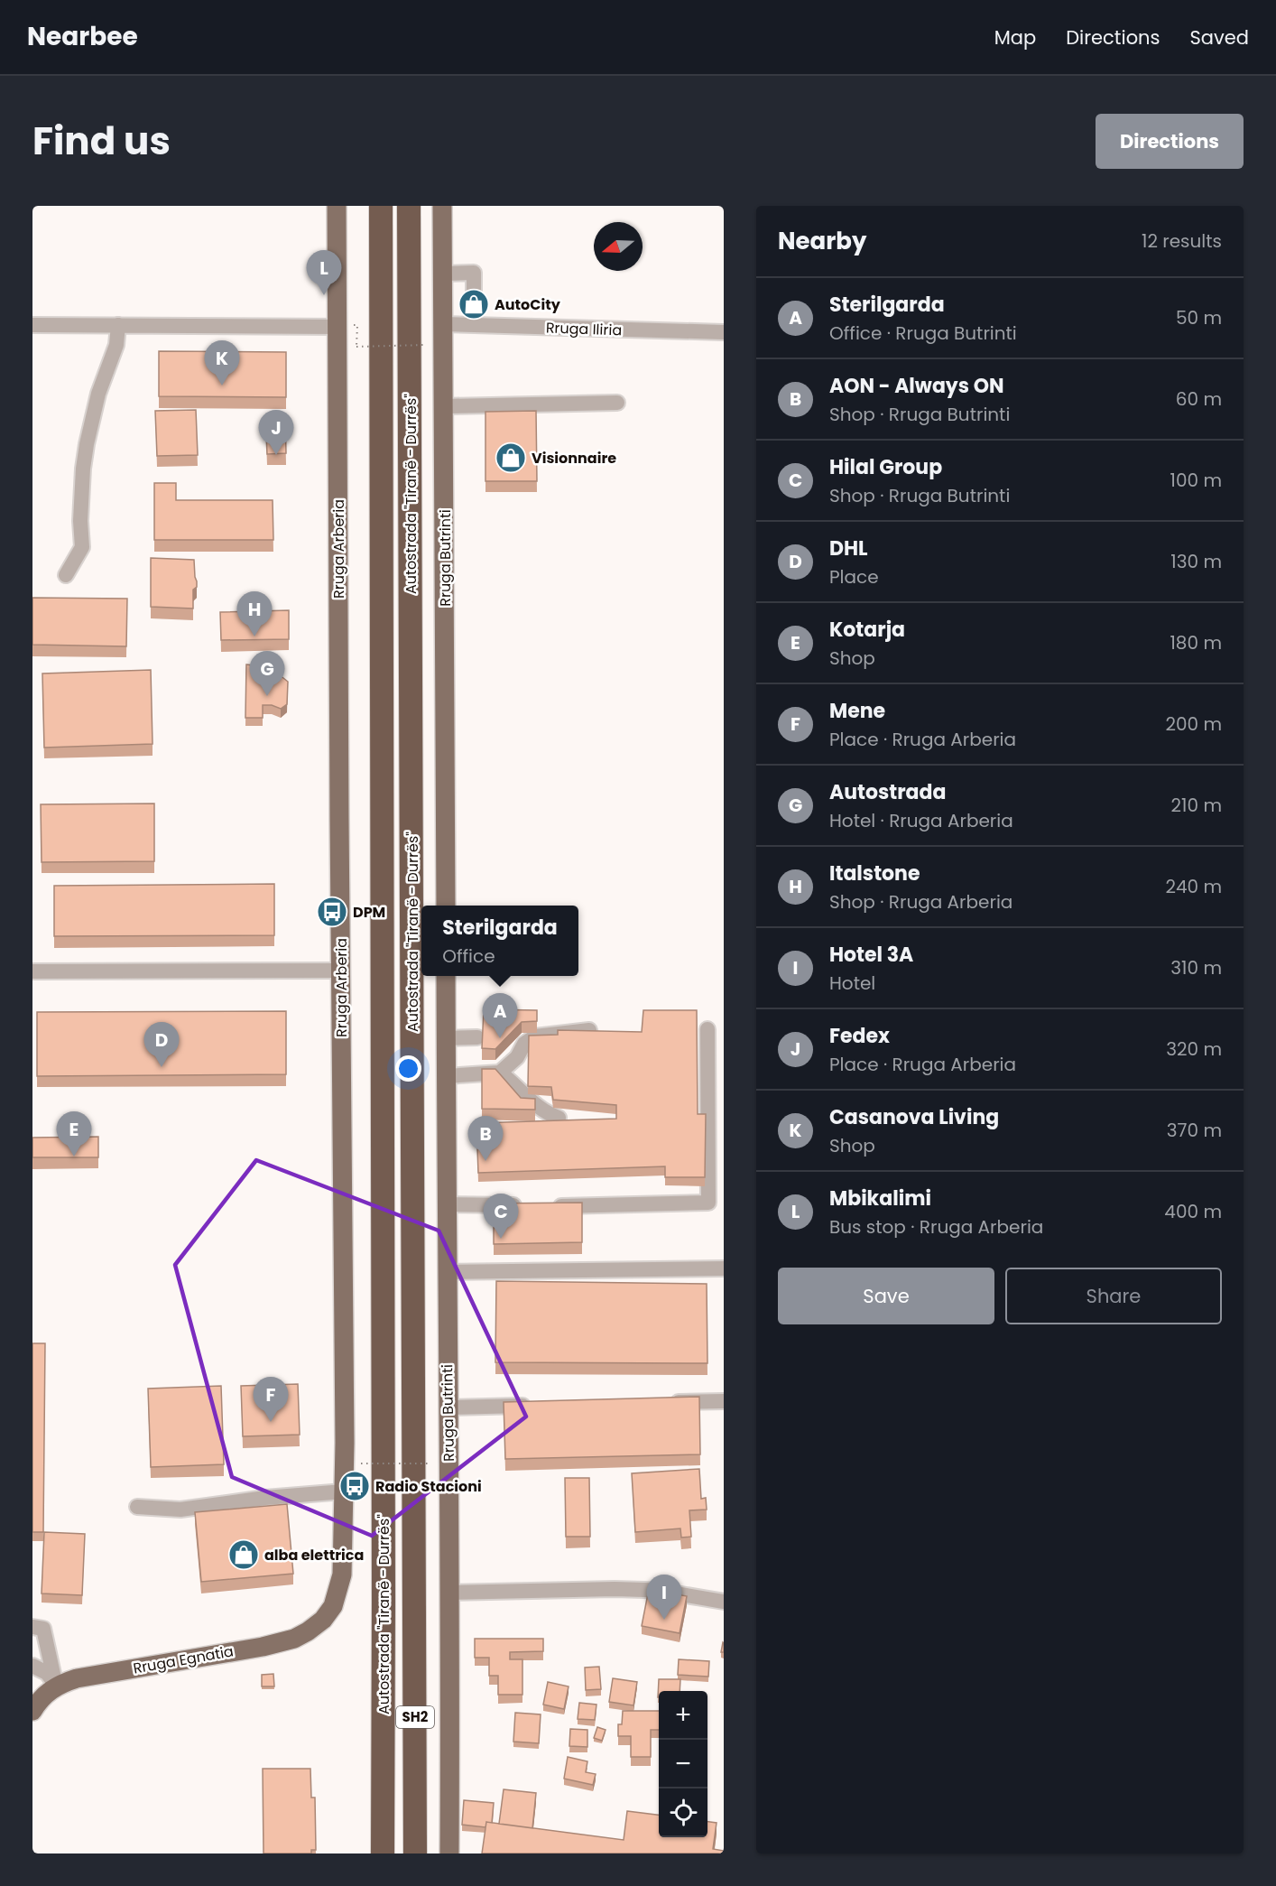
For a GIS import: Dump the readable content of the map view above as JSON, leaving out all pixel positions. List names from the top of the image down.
{
  "streets": {
    "highway": ["Autostrada \"Tiranë - Durrës\"", "SH2"],
    "main road": ["Rruga Arberia", "Rruga Butrinti", "Rruga Egnatia"],
    "street": ["Rruga Iliria"]
  },
  "crossings": [
    ["Rruga Iliria", "Rruga Butrinti"],
    ["Rruga Arberia", "Rruga Egnatia"]
  ],
  "places": {
    "shop": ["AutoCity", "Visionnaire", "alba elettrica"],
    "bus stop": ["DPM", "Radio Stacioni"]
  },
  "north": "left",
  "page": {
    "header": "Nearbee",
    "nav": ["Map", "Directions", "Saved"],
    "title": "Find us",
    "buttons": [
      "Directions",
      ["Save", "Share"]
    ],
    "heading": ["Nearby", "12 results"],
    "pins": [
      "L",
      "K",
      "J",
      "H",
      "G",
      "A",
      "D",
      "E",
      "B",
      "C",
      "F",
      "I"
    ],
    "list": [
      {
        "mark": "A",
        "name": "Sterilgarda",
        "note": "Office · Rruga Butrinti",
        "value": "50 m"
      },
      {
        "mark": "B",
        "name": "AON - Always ON",
        "note": "Shop · Rruga Butrinti",
        "value": "60 m"
      },
      {
        "mark": "C",
        "name": "Hilal Group",
        "note": "Shop · Rruga Butrinti",
        "value": "100 m"
      },
      {
        "mark": "D",
        "name": "DHL",
        "note": "Place",
        "value": "130 m"
      },
      {
        "mark": "E",
        "name": "Kotarja",
        "note": "Shop",
        "value": "180 m"
      },
      {
        "mark": "F",
        "name": "Mene",
        "note": "Place · Rruga Arberia",
        "value": "200 m"
      },
      {
        "mark": "G",
        "name": "Autostrada",
        "note": "Hotel · Rruga Arberia",
        "value": "210 m"
      },
      {
        "mark": "H",
        "name": "Italstone",
        "note": "Shop · Rruga Arberia",
        "value": "240 m"
      },
      {
        "mark": "I",
        "name": "Hotel 3A",
        "note": "Hotel",
        "value": "310 m"
      },
      {
        "mark": "J",
        "name": "Fedex",
        "note": "Place · Rruga Arberia",
        "value": "320 m"
      },
      {
        "mark": "K",
        "name": "Casanova Living",
        "note": "Shop",
        "value": "370 m"
      },
      {
        "mark": "L",
        "name": "Mbikalimi",
        "note": "Bus stop · Rruga Arberia",
        "value": "400 m"
      }
    ],
    "popup": ["Sterilgarda", "Office"],
    "map_buttons": ["+", "−"]
  }
}
